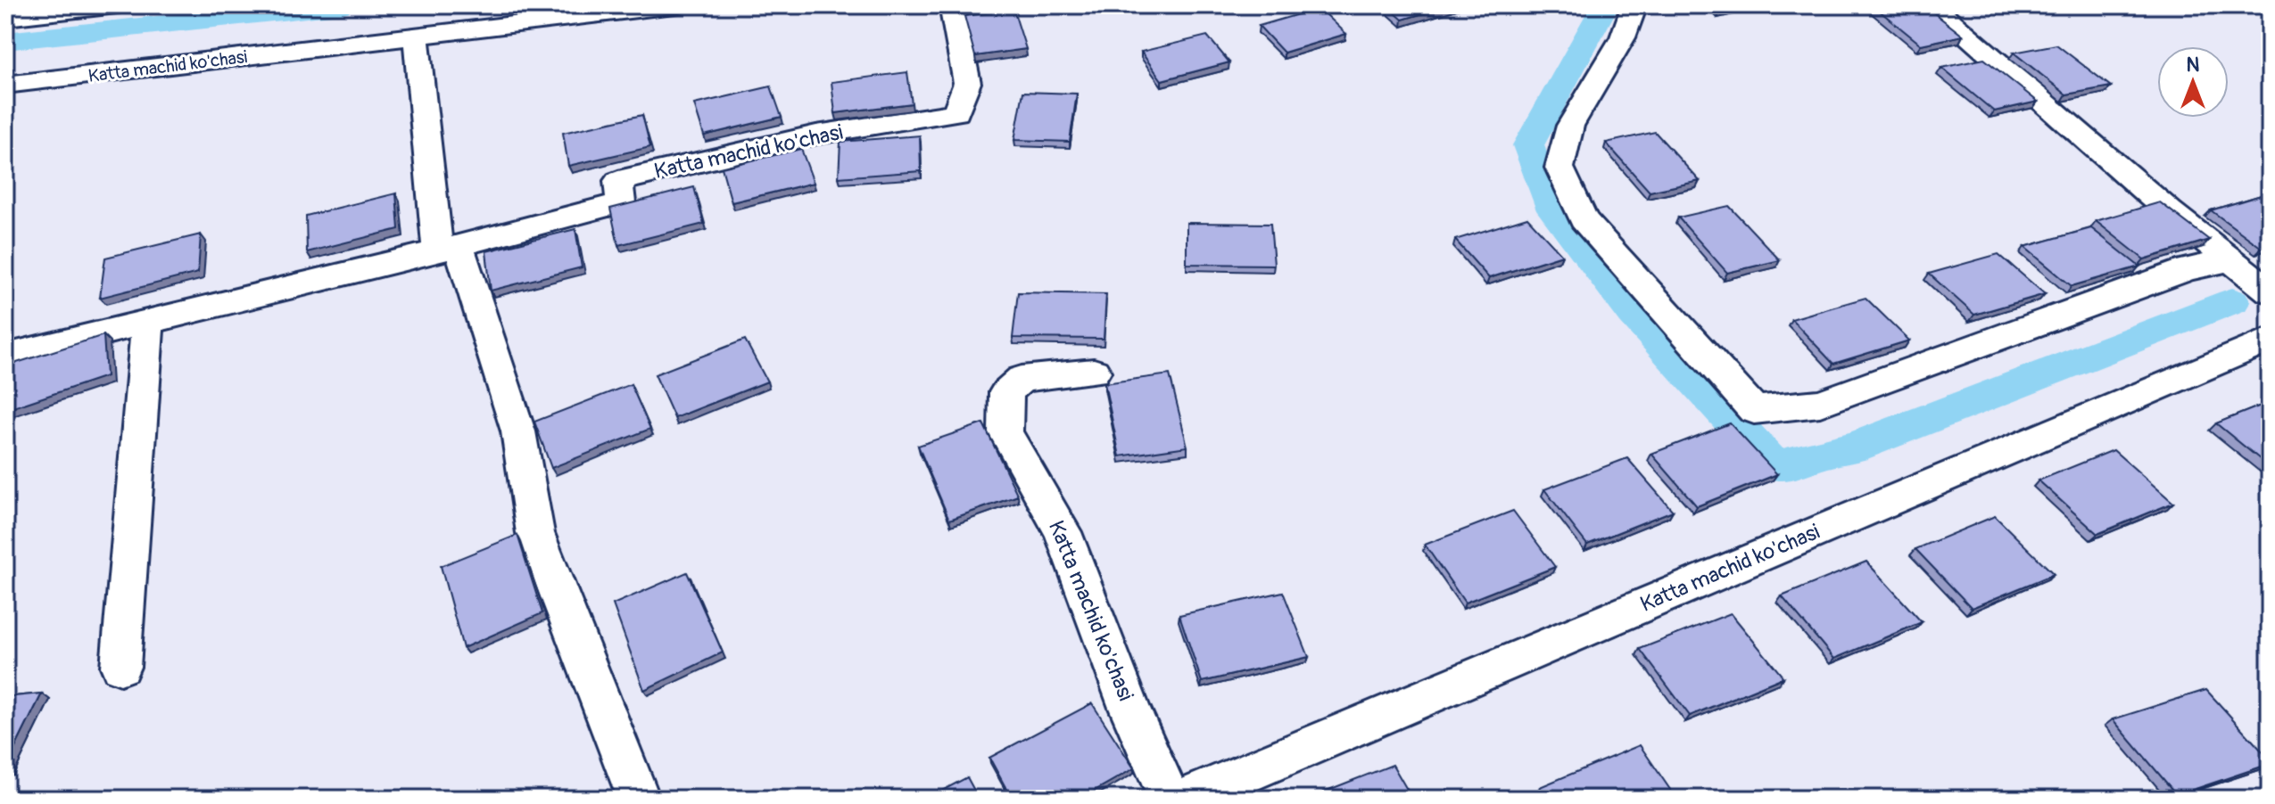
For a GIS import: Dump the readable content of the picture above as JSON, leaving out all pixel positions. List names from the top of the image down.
{
  "streets": {
    "street": ["Katta machid ko'chasi"]
  },
  "north": "top"
}
